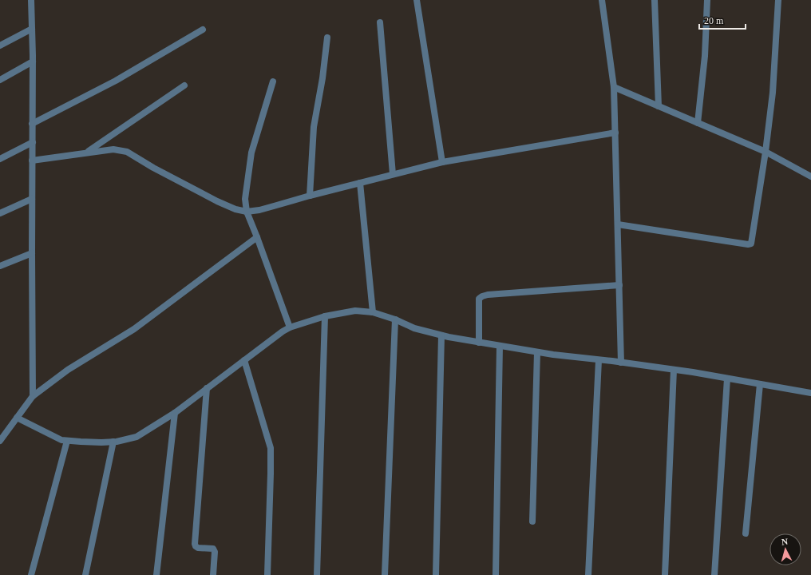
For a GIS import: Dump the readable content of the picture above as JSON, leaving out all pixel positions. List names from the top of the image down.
{
  "scale_bar": "20 m",
  "north": "top"
}
